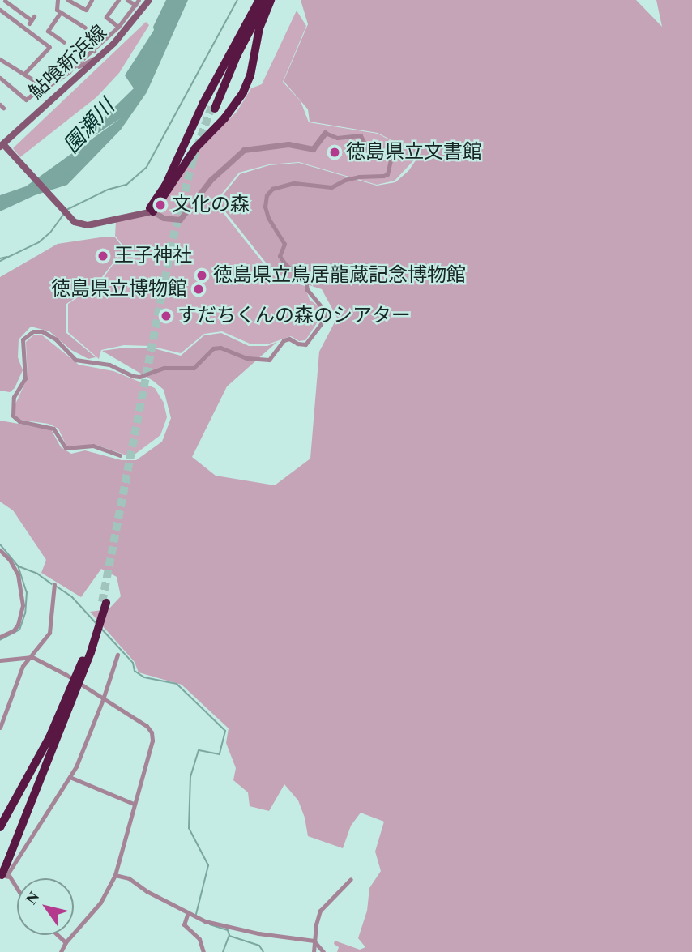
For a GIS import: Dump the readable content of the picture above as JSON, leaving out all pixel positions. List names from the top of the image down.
{
  "streets": {
    "main road": ["鮎喰新浜線"]
  },
  "water": ["園瀬川"],
  "places": [
    "徳島県立文書館",
    "文化の森",
    "王子神社",
    "徳島県立鳥居龍蔵記念博物館",
    "徳島県立博物館",
    "すだちくんの森のシアター"
  ],
  "north": "top left"
}
